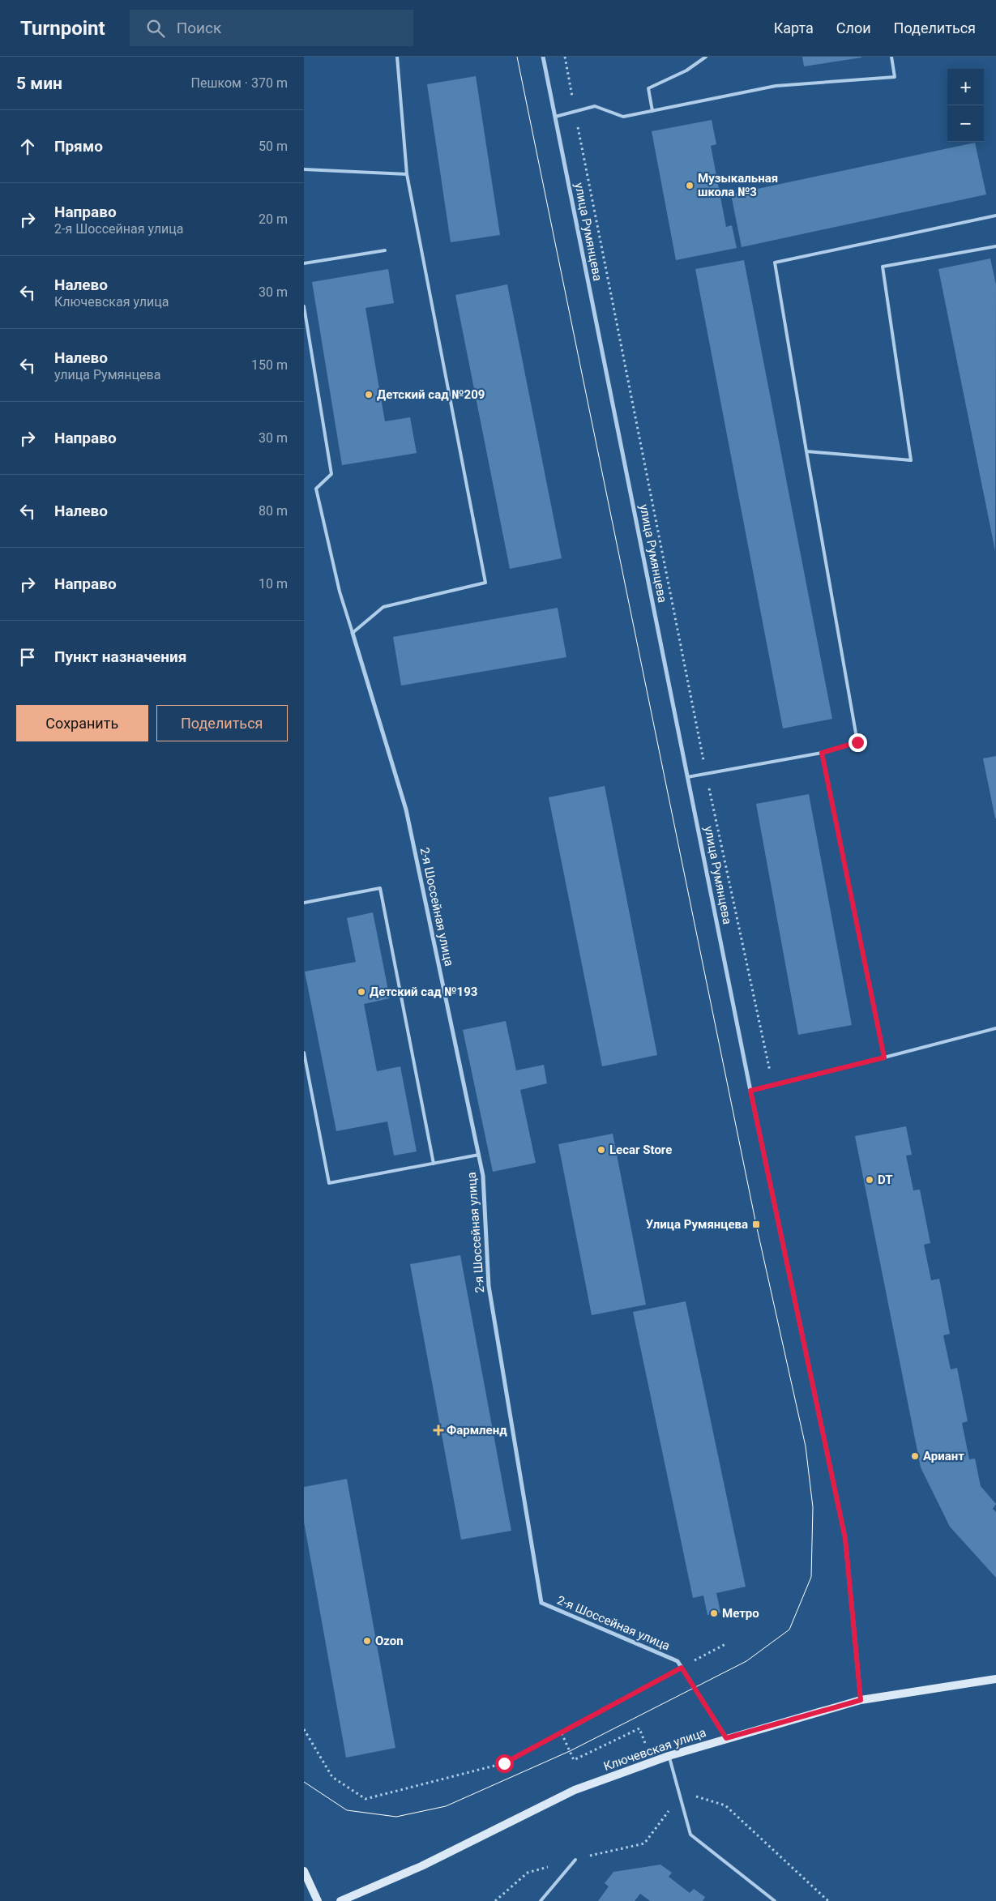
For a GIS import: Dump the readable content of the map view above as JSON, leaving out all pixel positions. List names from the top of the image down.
{
  "streets": {
    "street": ["улица Румянцева", "2-я Шоссейная улица", "Ключевская улица"]
  },
  "crossings": [
    ["улица Румянцева", "Ключевская улица"],
    ["2-я Шоссейная улица", "Ключевская улица"]
  ],
  "places": {
    "other": [
      "Музыкальная школа №3",
      "Детский сад №209",
      "Детский сад №193",
      "Lecar Store",
      "DT",
      "Ариант",
      "Метро",
      "Ozon"
    ],
    "transit": ["Улица Румянцева"],
    "health": ["Фармленд"]
  },
  "page": {
    "header": "Turnpoint",
    "search": "Поиск",
    "nav": ["Карта", "Слои", "Поделиться"],
    "heading": ["5 мин", "Пешком · 370 m"],
    "map_buttons": ["+", "−"],
    "list": [
      ["Прямо", "50 m"],
      ["Направо", "2-я Шоссейная улица", "20 m"],
      ["Налево", "Ключевская улица", "30 m"],
      ["Налево", "улица Румянцева", "150 m"],
      ["Направо", "30 m"],
      ["Налево", "80 m"],
      ["Направо", "10 m"],
      "Пункт назначения"
    ],
    "buttons": ["Сохранить", "Поделиться"]
  }
}
